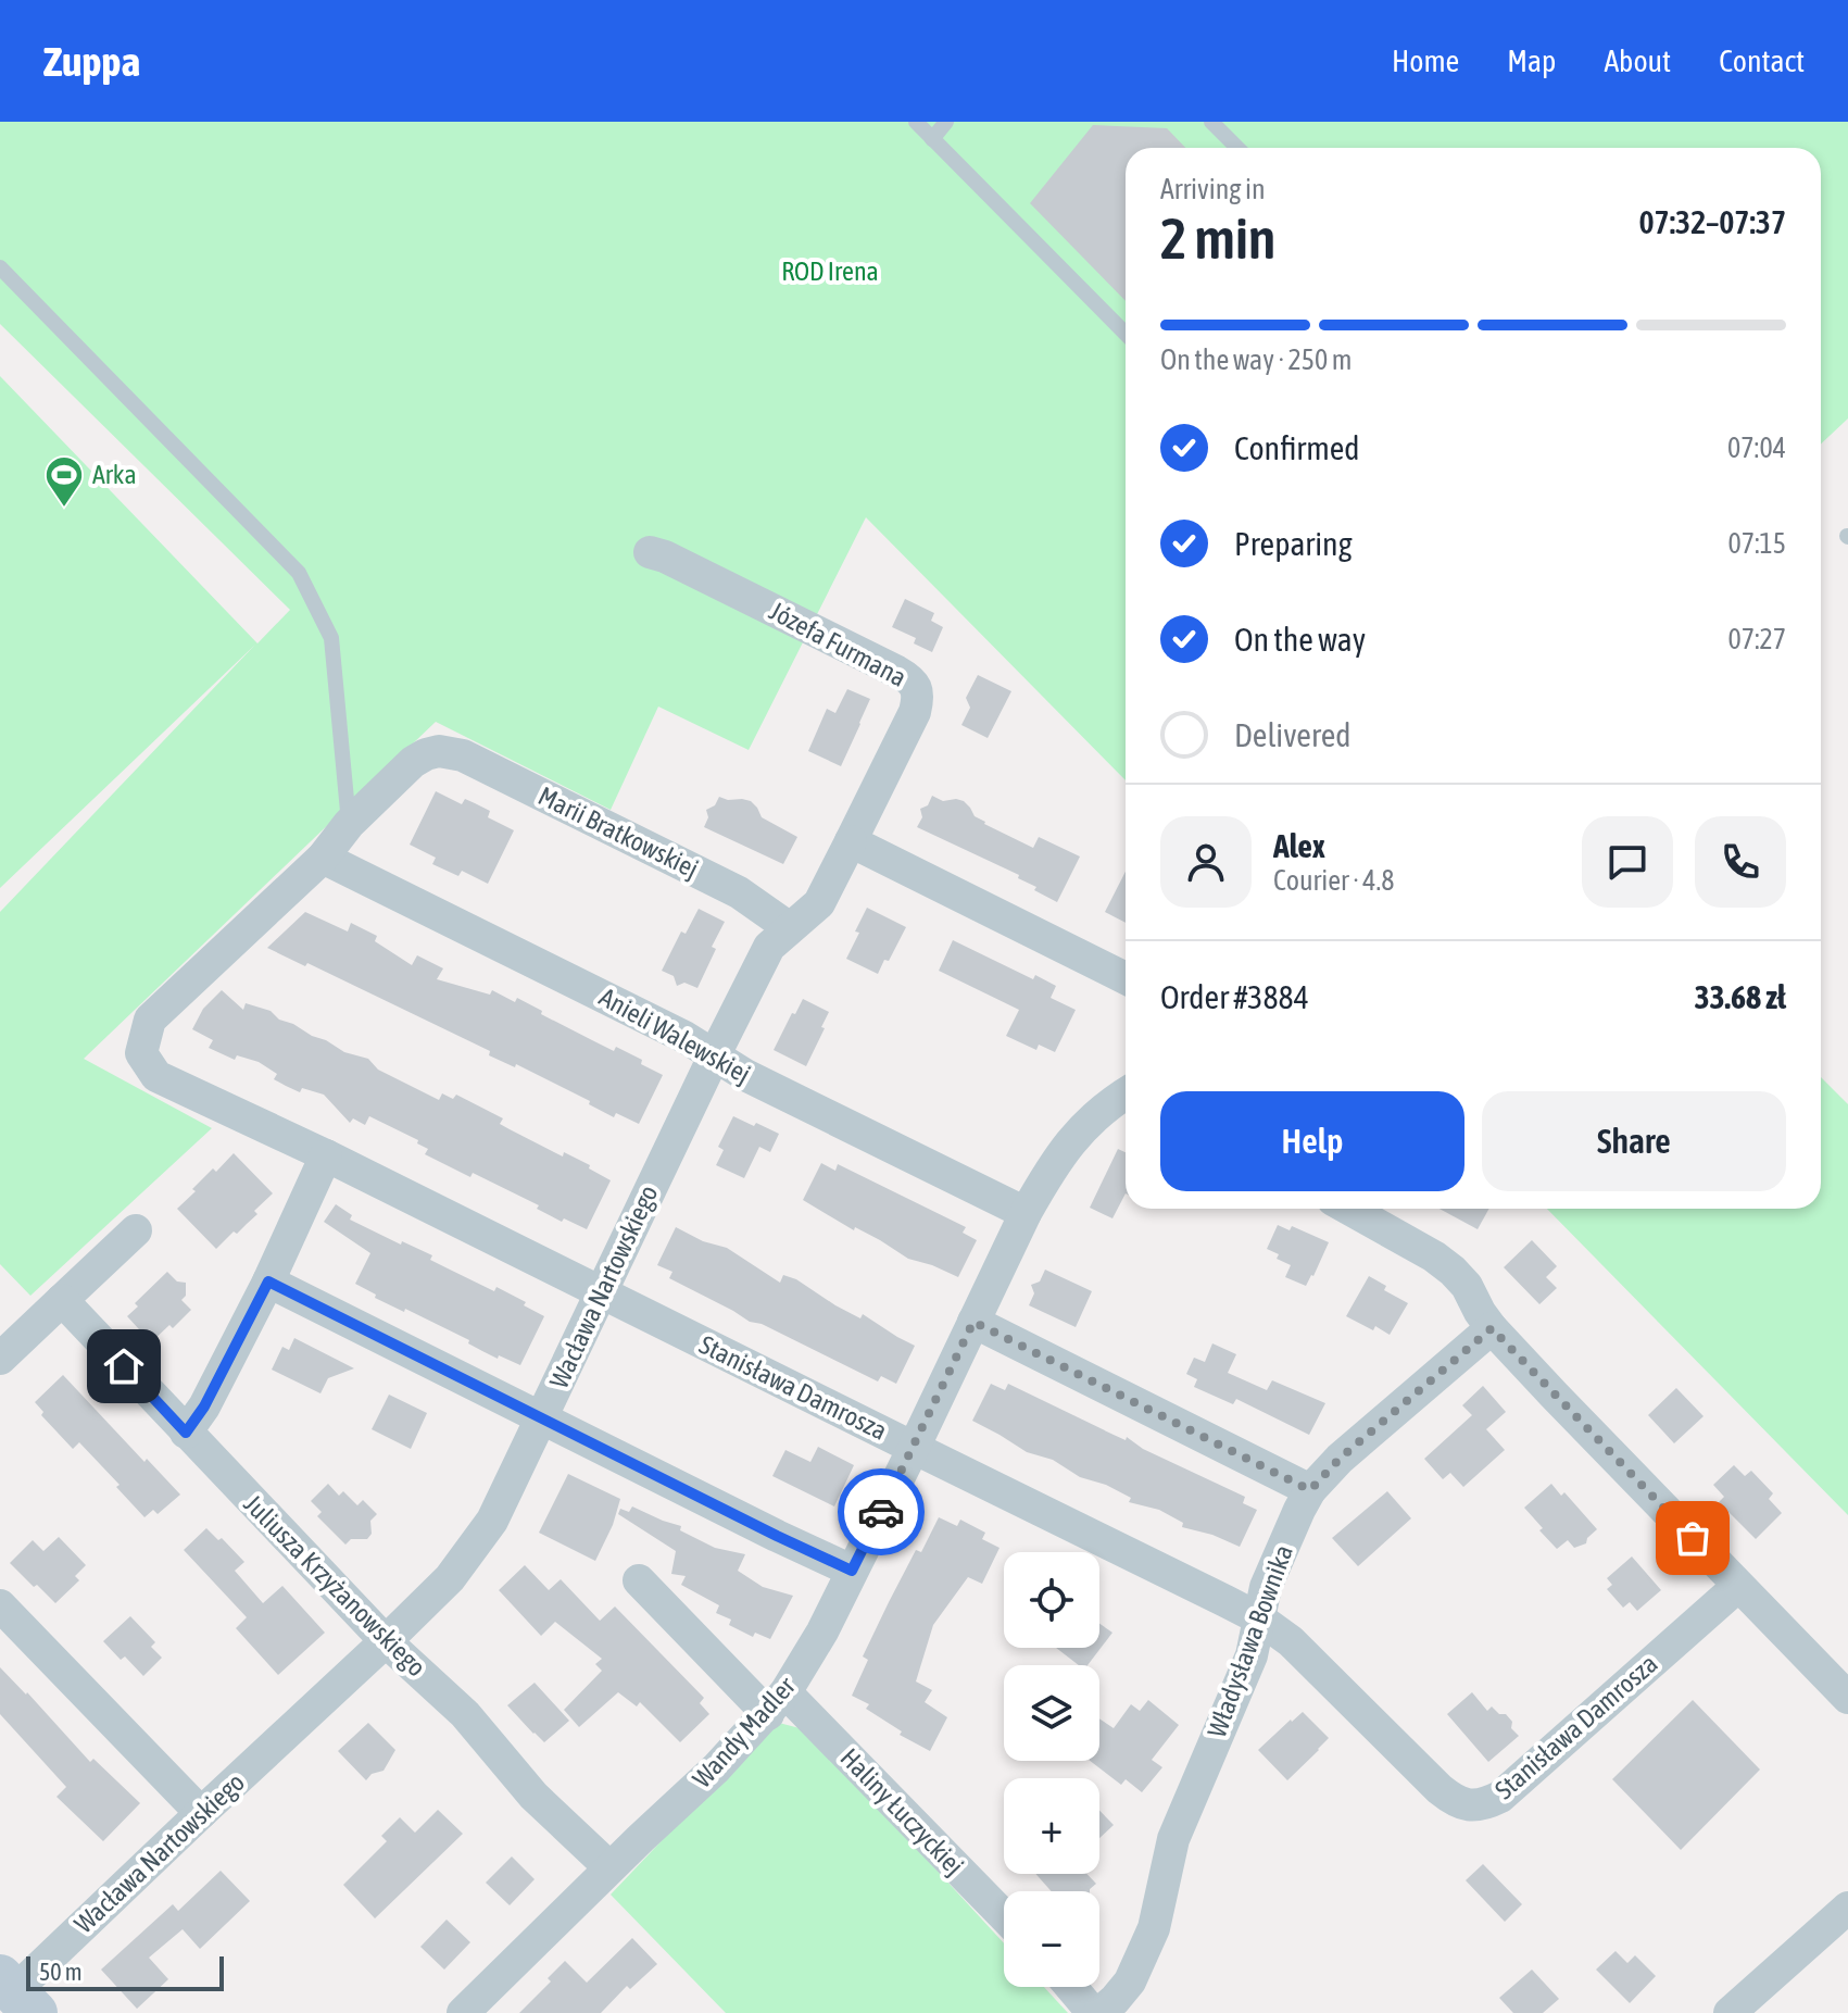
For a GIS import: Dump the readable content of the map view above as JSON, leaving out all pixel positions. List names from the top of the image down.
{
  "streets": {
    "street": [
      "Józefa Furmana",
      "Marii Bratkowskiej",
      "Anieli Walewskiej",
      "Wacława Nartowskiego",
      "Stanisława Damrosza",
      "Juliusza Krzyżanowskiego",
      "Władysława Bownika",
      "Wandy Madler",
      "Haliny Łuczyckiej"
    ]
  },
  "crossings": [
    ["Józefa Furmana", "Wacława Nartowskiego"],
    ["Marii Bratkowskiej", "Wacława Nartowskiego"],
    ["Anieli Walewskiej", "Wacława Nartowskiego"],
    ["Anieli Walewskiej", "Stanisława Damrosza"],
    ["Anieli Walewskiej", "Wandy Madler"],
    ["Wacława Nartowskiego", "Stanisława Damrosza"],
    ["Wacława Nartowskiego", "Juliusza Krzyżanowskiego"],
    ["Stanisława Damrosza", "Władysława Bownika"],
    ["Stanisława Damrosza", "Wandy Madler"],
    ["Juliusza Krzyżanowskiego", "Wandy Madler"],
    ["Wandy Madler", "Haliny Łuczyckiej"]
  ],
  "parks": ["ROD Irena"],
  "places": {
    "sports": ["Arka"]
  },
  "scale_bar": "50 m",
  "page": {
    "header": "Zuppa",
    "nav": [
      "Home",
      "Map",
      "About",
      "Contact"
    ],
    "heading": ["2 min", "Arriving in", "07:32–07:37"],
    "panel": [
      "Alex",
      "Courier · 4.8",
      "Order #3884",
      "33.68 zł"
    ],
    "bar": "On the way · 250 m",
    "list": [
      ["Confirmed", "07:04"],
      ["Preparing", "07:15"],
      ["On the way", "07:27"],
      "Delivered"
    ],
    "buttons": ["Help", "Share"],
    "map_buttons": ["+", "−"],
    "scale": "50 m"
  }
}
